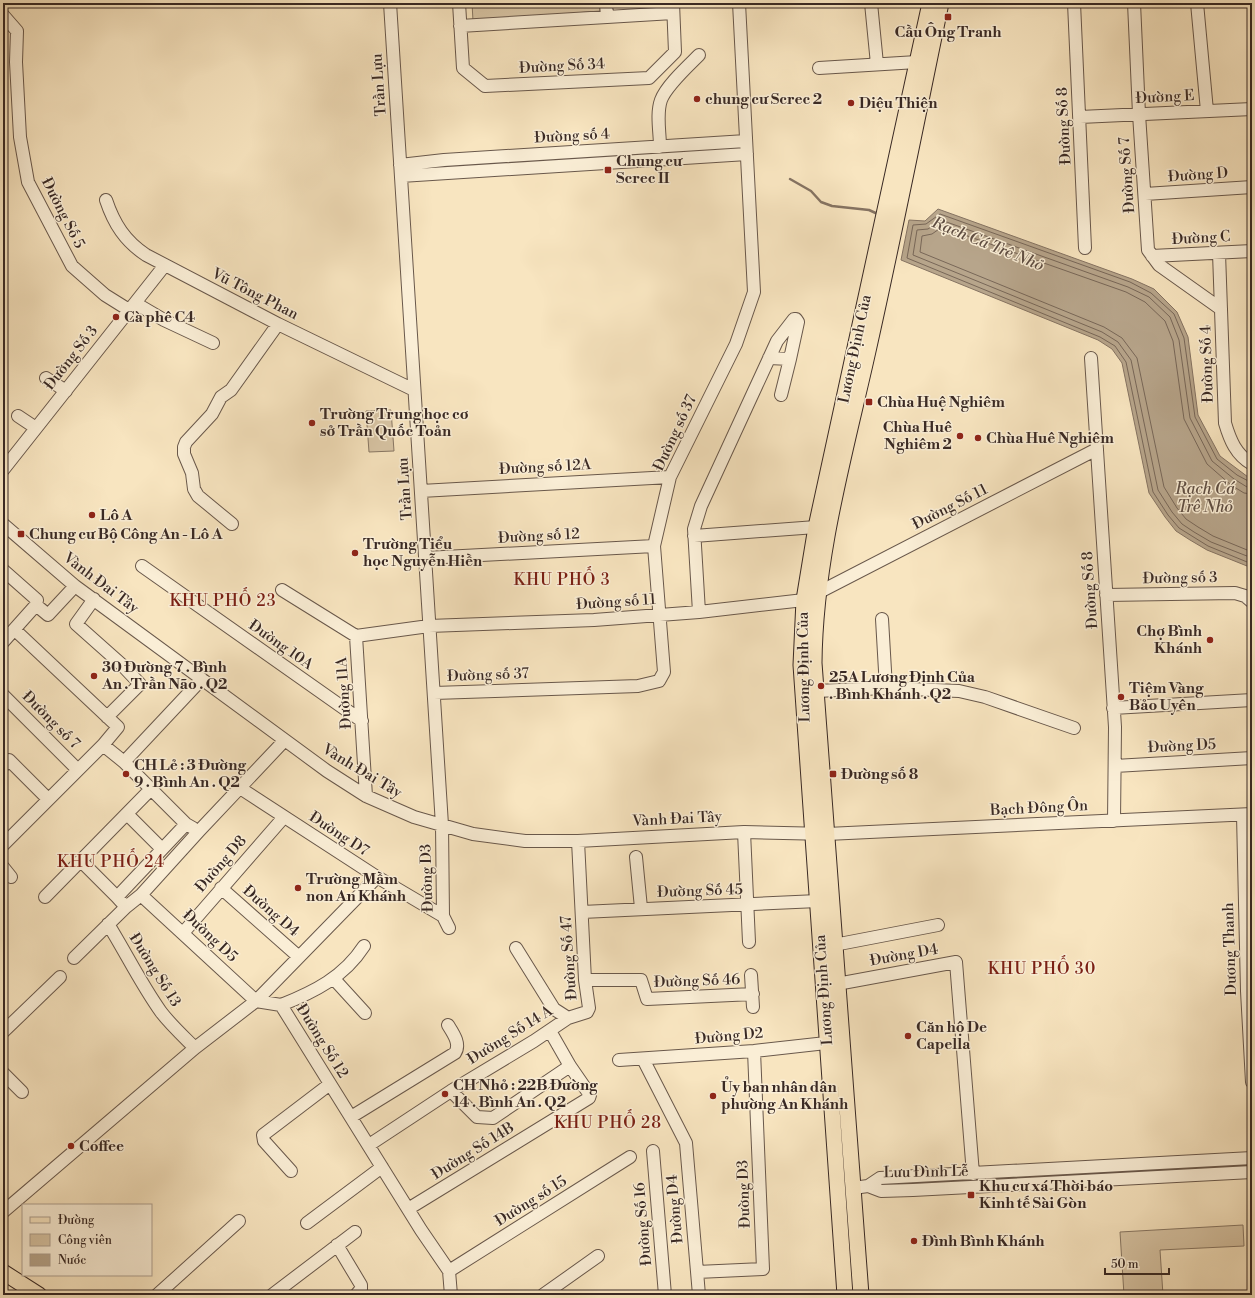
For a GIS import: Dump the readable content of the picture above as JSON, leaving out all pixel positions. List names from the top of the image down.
{
  "streets": {
    "main road": ["Lương Định Của"],
    "street": [
      "Đường Số 34",
      "Trần Lựu",
      "Đường E",
      "Đường Số 8",
      "Đường số 4",
      "Đường Số 7",
      "Đường D",
      "Đường Số 5",
      "Đường C",
      "Vũ Tông Phan",
      "Đường Số 3",
      "Đường Số 4",
      "Đường số 37",
      "Đường số 12A",
      "Đường Số 11",
      "Đường số 12",
      "Đường số 3",
      "Vành Đai Tây",
      "Đường số 11",
      "Đường 10A",
      "Đường 11A",
      "Đường số 7",
      "Đường D5",
      "Bạch Đông Ôn",
      "Đường D7",
      "Đường D8",
      "Đường D3",
      "Đường Số 45",
      "Đường D4",
      "Dương Thanh",
      "Đường Số 47",
      "Đường Số 13",
      "Đường Số 46",
      "Đường Số 14 A",
      "Đường D2",
      "Đường Số 12",
      "Đường Số 14B",
      "Lưu Đình Lễ",
      "Đường số 15",
      "Đường Số 16"
    ]
  },
  "crossings": [
    ["Trần Lựu", "Đường số 4"],
    ["Trần Lựu", "Vũ Tông Phan"],
    ["Trần Lựu", "Đường số 37"],
    ["Trần Lựu", "Đường số 12A"],
    ["Trần Lựu", "Đường số 12"],
    ["Trần Lựu", "Vành Đai Tây"],
    ["Trần Lựu", "Đường số 11"],
    ["Trần Lựu", "Đường D3"],
    ["Đường E", "Đường Số 8"],
    ["Đường E", "Đường Số 7"],
    ["Đường Số 8", "Đường Số 11"],
    ["Đường Số 8", "Đường số 3"],
    ["Đường Số 8", "Đường D5"],
    ["Đường Số 8", "Bạch Đông Ôn"],
    ["Đường số 4", "Đường số 37"],
    ["Đường Số 7", "Đường D"],
    ["Đường Số 7", "Đường C"],
    ["Đường Số 5", "Đường Số 3"],
    ["Đường C", "Đường Số 4"],
    ["Vũ Tông Phan", "Đường Số 3"],
    ["Lương Định Của", "Đường Số 11"],
    ["Lương Định Của", "Vành Đai Tây"],
    ["Lương Định Của", "Đường số 11"],
    ["Lương Định Của", "Bạch Đông Ôn"],
    ["Lương Định Của", "Đường Số 45"],
    ["Lương Định Của", "Đường D4"],
    ["Lương Định Của", "Đường D2"],
    ["Lương Định Của", "Lưu Đình Lễ"],
    ["Đường số 37", "Đường số 12A"],
    ["Đường số 37", "Đường số 12"],
    ["Đường số 37", "Đường số 11"],
    ["Đường Số 11", "Đường số 11"],
    ["Vành Đai Tây", "Đường 11A"],
    ["Vành Đai Tây", "Bạch Đông Ôn"],
    ["Vành Đai Tây", "Đường D3"],
    ["Vành Đai Tây", "Đường Số 47"],
    ["Đường 10A", "Đường 11A"],
    ["Đường D5", "Đường D8"],
    ["Đường D5", "Đường D4"],
    ["Đường D5", "Đường Số 12"],
    ["Bạch Đông Ôn", "Dương Thanh"],
    ["Đường D7", "Đường D8"],
    ["Đường D7", "Đường D3"],
    ["Đường D7", "Đường D4"],
    ["Đường D8", "Đường D4"],
    ["Đường D3", "Đường D4"],
    ["Đường D3", "Đường D2"],
    ["Đường Số 45", "Đường Số 47"],
    ["Đường D4", "Đường D2"],
    ["Đường D4", "Đường Số 12"],
    ["Đường D4", "Lưu Đình Lễ"],
    ["Đường Số 47", "Đường Số 46"],
    ["Đường Số 47", "Đường Số 14 A"],
    ["Đường Số 14 A", "Đường Số 12"],
    ["Đường Số 14 A", "Đường Số 14B"],
    ["Đường Số 12", "Đường Số 14B"],
    ["Đường Số 12", "Đường số 15"]
  ],
  "districts": [
    "KHU PHỐ 3",
    "KHU PHỐ 23",
    "KHU PHỐ 24",
    "KHU PHỐ 30",
    "KHU PHỐ 28"
  ],
  "water": ["Rạch Cá Trê Nhỏ"],
  "places": {
    "transit": [
      "Cầu Ông Tranh",
      "Chung cư Screc II",
      "Chùa Huệ Nghiêm",
      "Chung cư Bộ Công An - Lô A",
      "Đường số 8",
      "Khu cư xá Thời báo Kinh tế Sài Gòn"
    ],
    "other": [
      "chung cư Screc 2",
      "Diệu Thiện",
      "Cà phê C4",
      "Trường Trung học cơ sở Trần Quốc Toản",
      "Chùa Huê Nghiêm 2",
      "Chùa Huê Nghiêm",
      "Lô A",
      "Trường Tiểu học Nguyễn Hiền",
      "Chợ Bình Khánh",
      "30 Đường 7 . Bình An . Trần Não . Q2",
      "25A Lương Định Của . Bình Khánh . Q2",
      "Tiệm Vàng Bảo Uyên",
      "CH Lẻ : 3 Đường 9 . Bình An . Q2",
      "Trường Mầm non An Khánh",
      "Căn hộ De Capella",
      "CH Nhỏ : 22B Đường 14 . Bình An . Q2",
      "Ủy ban nhân dân phường An Khánh",
      "Coffee",
      "Đình Bình Khánh"
    ]
  },
  "legend": ["Đường", "Công viên", "Nước"],
  "scale_bar": "50 m"
}
